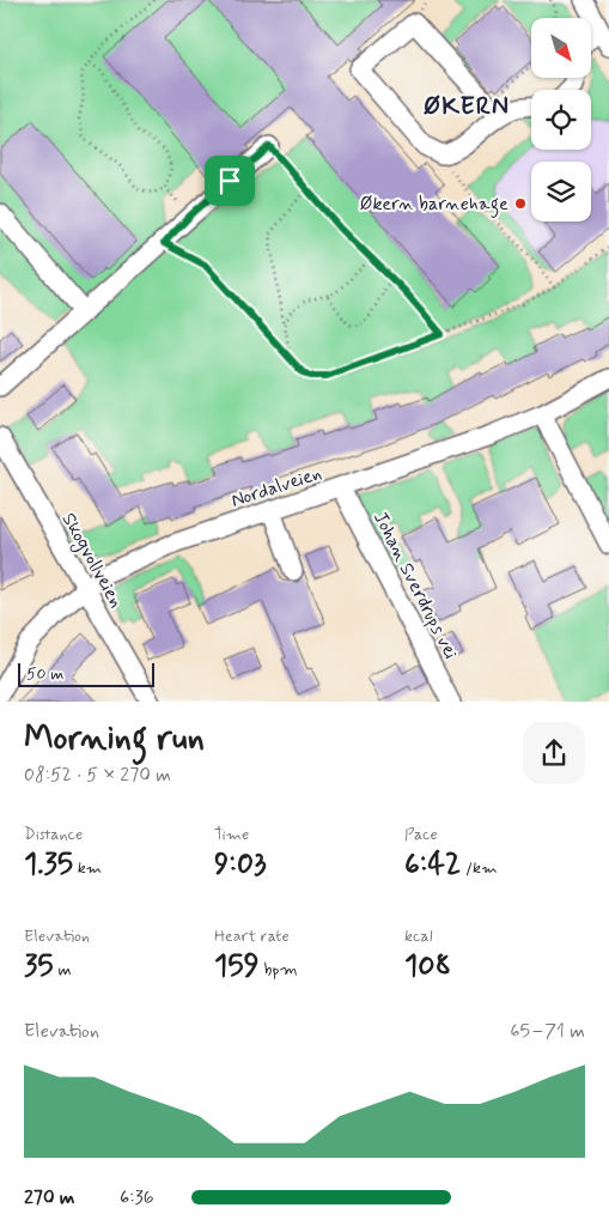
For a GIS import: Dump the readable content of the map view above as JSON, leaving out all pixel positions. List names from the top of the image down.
{
  "streets": {
    "street": ["Nordalveien", "Skogvollveien", "Johan Sverdrups vei"]
  },
  "crossings": [
    ["Nordalveien", "Skogvollveien"],
    ["Nordalveien", "Johan Sverdrups vei"]
  ],
  "districts": ["ØKERN"],
  "places": ["Økern barnehage"],
  "scale_bar": "50 m",
  "north": "bottom right",
  "page": {
    "scale": "50 m",
    "heading": ["Morning run", "08:52 · 5 × 270 m"],
    "stats": [
      ["Distance", "1.35 km"],
      ["Time", "9:03"],
      ["Pace", "6:42 /km"],
      ["Elevation", "35 m"],
      ["Heart rate", "159 bpm"],
      ["kcal", "108"]
    ],
    "chart": ["Elevation", "65–71 m"],
    "list": [
      {
        "name": "270 m",
        "note": "6:36"
      }
    ]
  }
}
